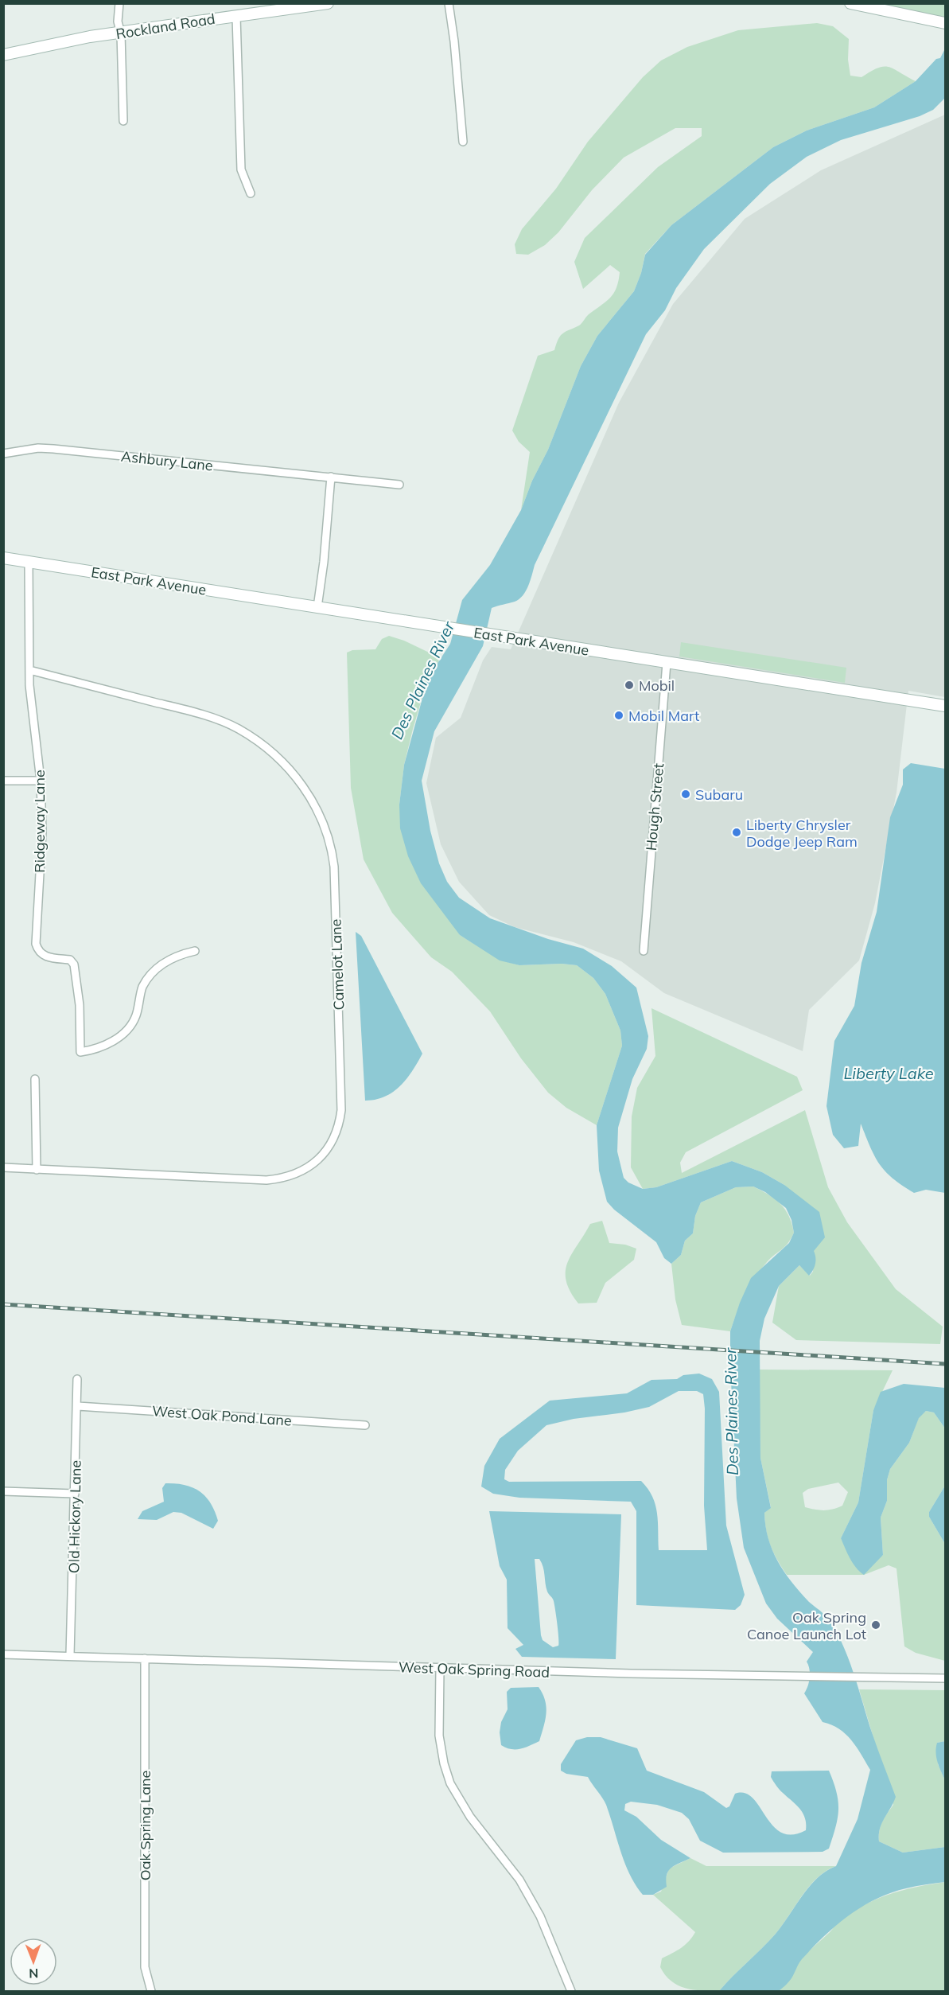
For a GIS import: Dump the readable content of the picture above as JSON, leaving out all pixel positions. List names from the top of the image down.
{
  "streets": {
    "main road": ["Rockland Road", "East Park Avenue"],
    "street": [
      "Ashbury Lane",
      "Hough Street",
      "Ridgeway Lane",
      "Camelot Lane",
      "West Oak Pond Lane",
      "Old Hickory Lane",
      "West Oak Spring Road",
      "Oak Spring Lane"
    ]
  },
  "crossings": [
    ["East Park Avenue", "Hough Street"],
    ["East Park Avenue", "Ridgeway Lane"],
    ["Ridgeway Lane", "Camelot Lane"],
    ["West Oak Pond Lane", "Old Hickory Lane"],
    ["Old Hickory Lane", "West Oak Spring Road"],
    ["West Oak Spring Road", "Oak Spring Lane"]
  ],
  "water": ["Des Plaines River", "Liberty Lake"],
  "places": [
    "Mobil",
    "Mobil Mart",
    "Subaru",
    "Liberty Chrysler Dodge Jeep Ram",
    "Oak Spring Canoe Launch Lot"
  ],
  "north": "bottom"
}
